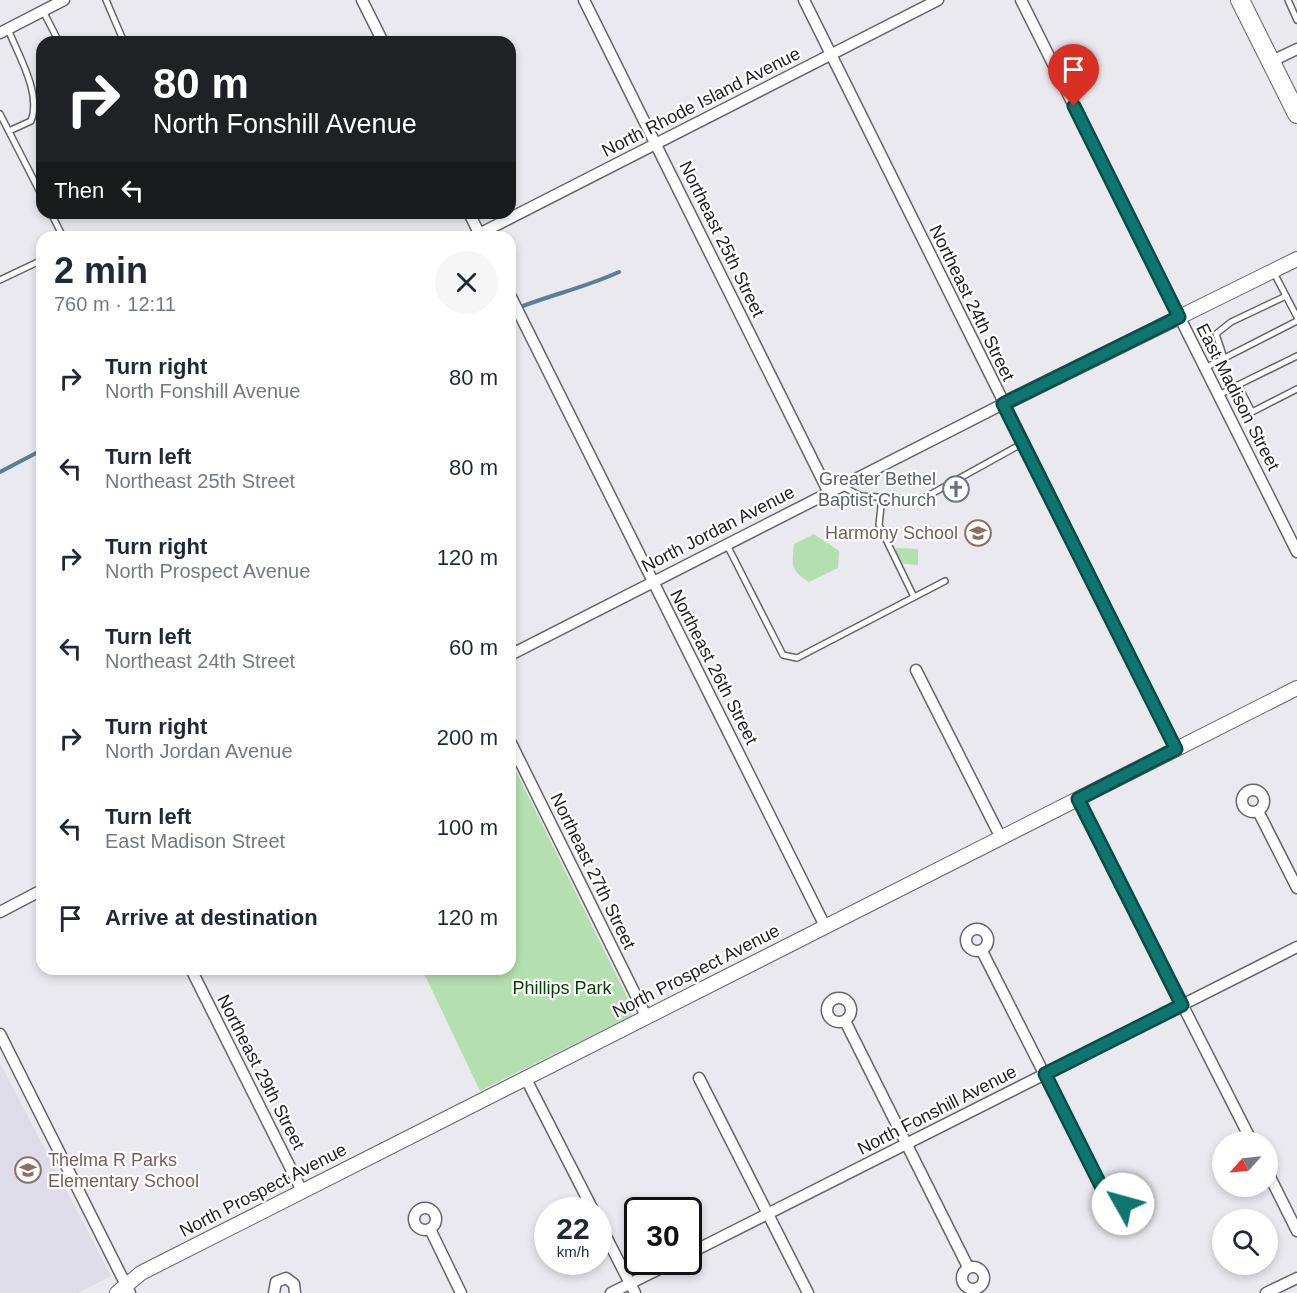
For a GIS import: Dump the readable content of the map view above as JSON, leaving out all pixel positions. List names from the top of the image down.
{
  "streets": {
    "street": [
      "North Rhode Island Avenue",
      "Northeast 25th Street",
      "Northeast 24th Street",
      "East Madison Street",
      "North Jordan Avenue",
      "Northeast 26th Street",
      "Northeast 27th Street",
      "North Prospect Avenue",
      "Northeast 29th Street",
      "North Fonshill Avenue"
    ]
  },
  "crossings": [
    ["North Rhode Island Avenue", "Northeast 25th Street"],
    ["North Rhode Island Avenue", "Northeast 24th Street"],
    ["Northeast 25th Street", "North Jordan Avenue"],
    ["Northeast 24th Street", "North Jordan Avenue"],
    ["Northeast 24th Street", "North Prospect Avenue"],
    ["East Madison Street", "North Jordan Avenue"],
    ["North Jordan Avenue", "Northeast 26th Street"],
    ["Northeast 26th Street", "North Prospect Avenue"],
    ["Northeast 27th Street", "North Prospect Avenue"],
    ["North Prospect Avenue", "Northeast 29th Street"]
  ],
  "parks": ["Phillips Park"],
  "places": {
    "church": ["Greater Bethel Baptist Church"],
    "school or university": ["Harmony School", "Thelma R Parks Elementary School"]
  },
  "north": "bottom left",
  "page": {
    "turn": ["80 m", "North Fonshill Avenue"],
    "then": "Then",
    "heading": ["2 min", "760 m · 12:11"],
    "list": [
      {
        "name": "Turn right",
        "note": "North Fonshill Avenue",
        "value": "80 m"
      },
      {
        "name": "Turn left",
        "note": "Northeast 25th Street",
        "value": "80 m"
      },
      {
        "name": "Turn right",
        "note": "North Prospect Avenue",
        "value": "120 m"
      },
      {
        "name": "Turn left",
        "note": "Northeast 24th Street",
        "value": "60 m"
      },
      {
        "name": "Turn right",
        "note": "North Jordan Avenue",
        "value": "200 m"
      },
      {
        "name": "Turn left",
        "note": "East Madison Street",
        "value": "100 m"
      },
      {
        "name": "Arrive at destination",
        "value": "120 m"
      }
    ],
    "speed": "22 km/h",
    "limit": "30"
  }
}
